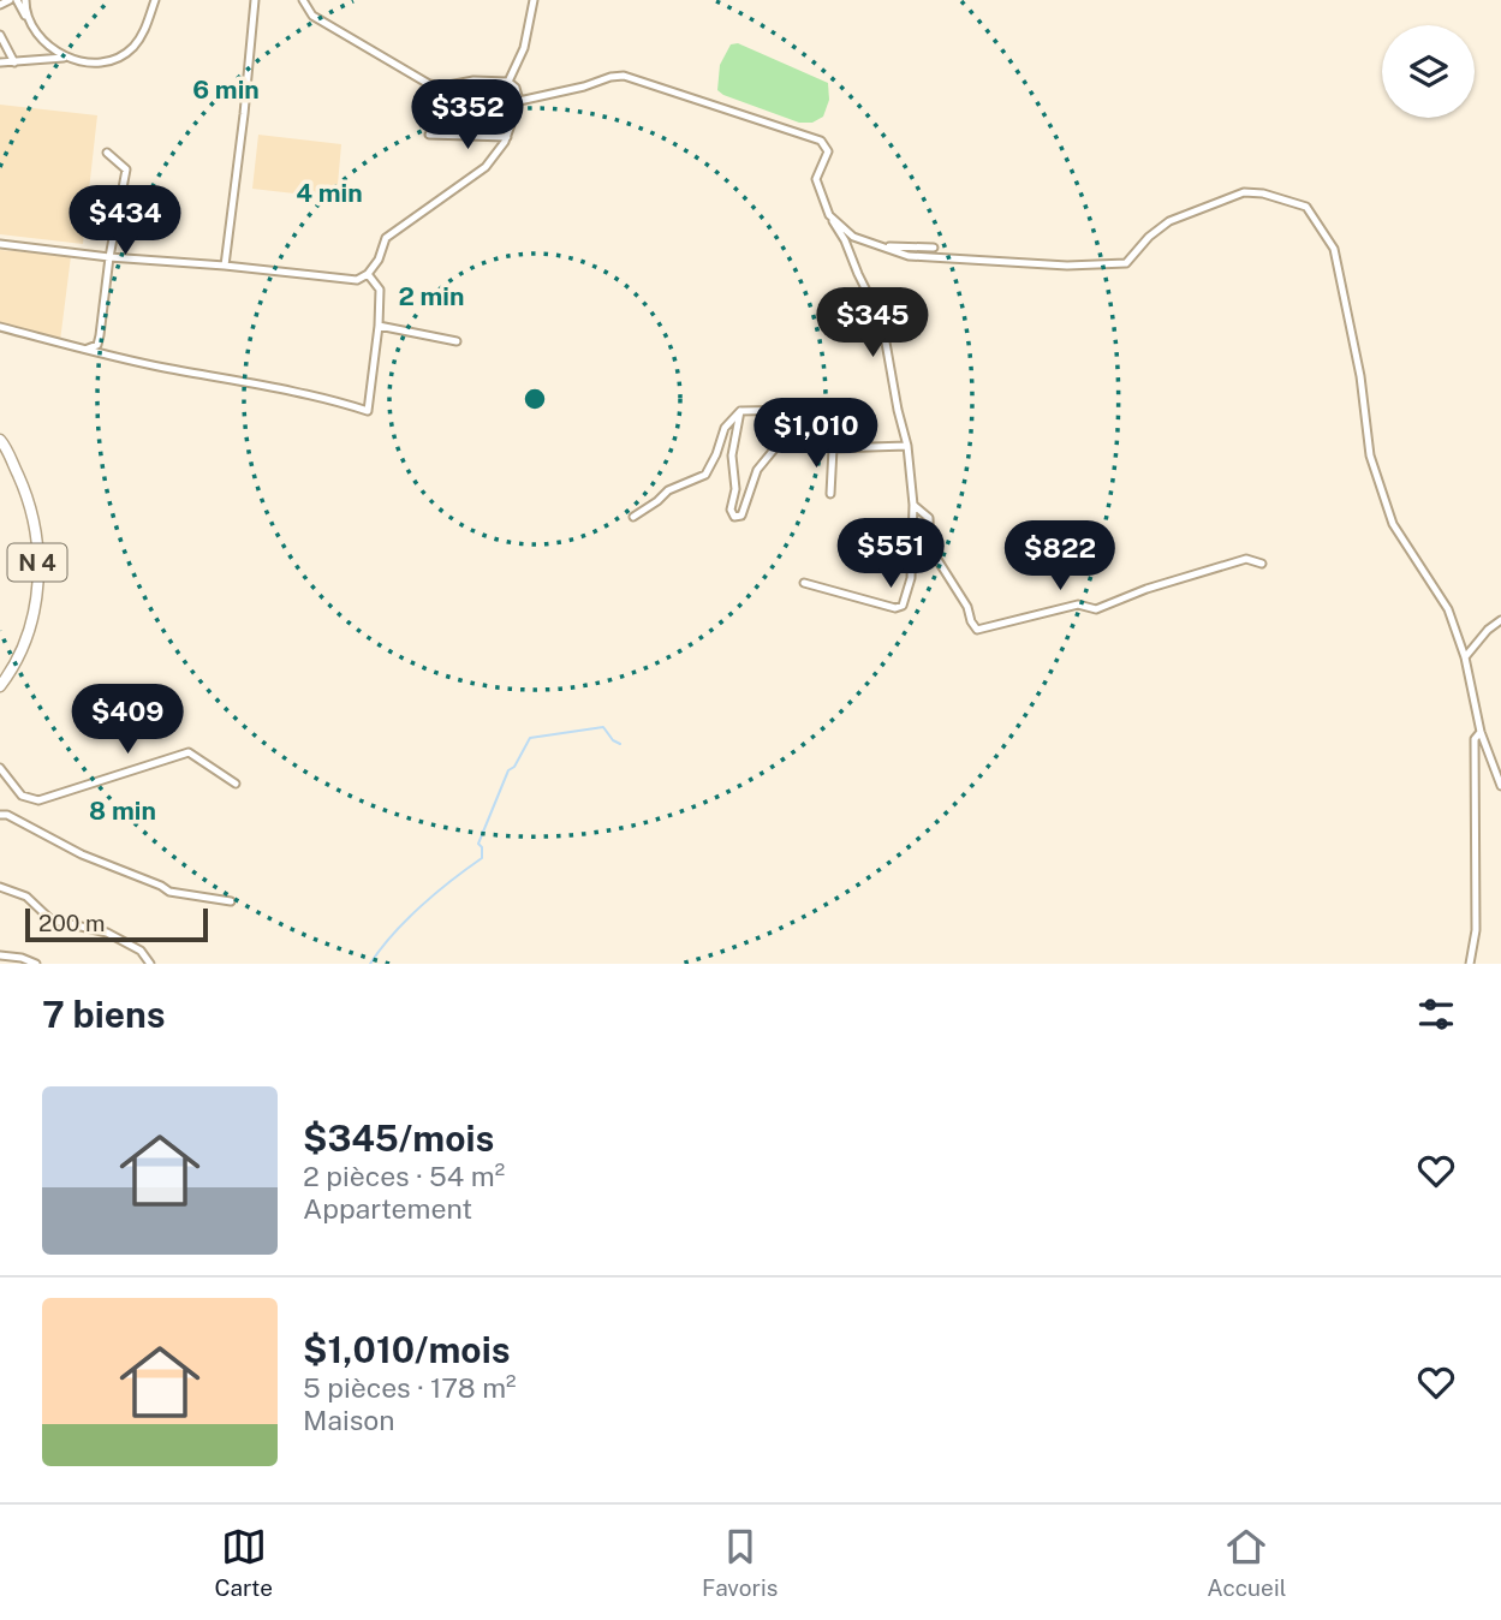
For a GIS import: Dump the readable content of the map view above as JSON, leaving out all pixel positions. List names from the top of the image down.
{
  "streets": {
    "main road": ["N 4"]
  },
  "scale_bar": "200 m",
  "page": {
    "price": [
      "$352",
      "$434",
      "$345",
      "$1,010",
      "$551",
      "$822",
      "$409"
    ],
    "scale": "200 m",
    "heading": "7 biens",
    "list": [
      {
        "name": "$345/mois",
        "note": "2 pièces · 54 m² · Appartement"
      },
      {
        "name": "$1,010/mois",
        "note": "5 pièces · 178 m² · Maison"
      }
    ],
    "tabs": ["Carte", "Favoris", "Accueil"]
  },
  "rings": [
    "6 min",
    "4 min",
    "2 min",
    "8 min"
  ]
}
